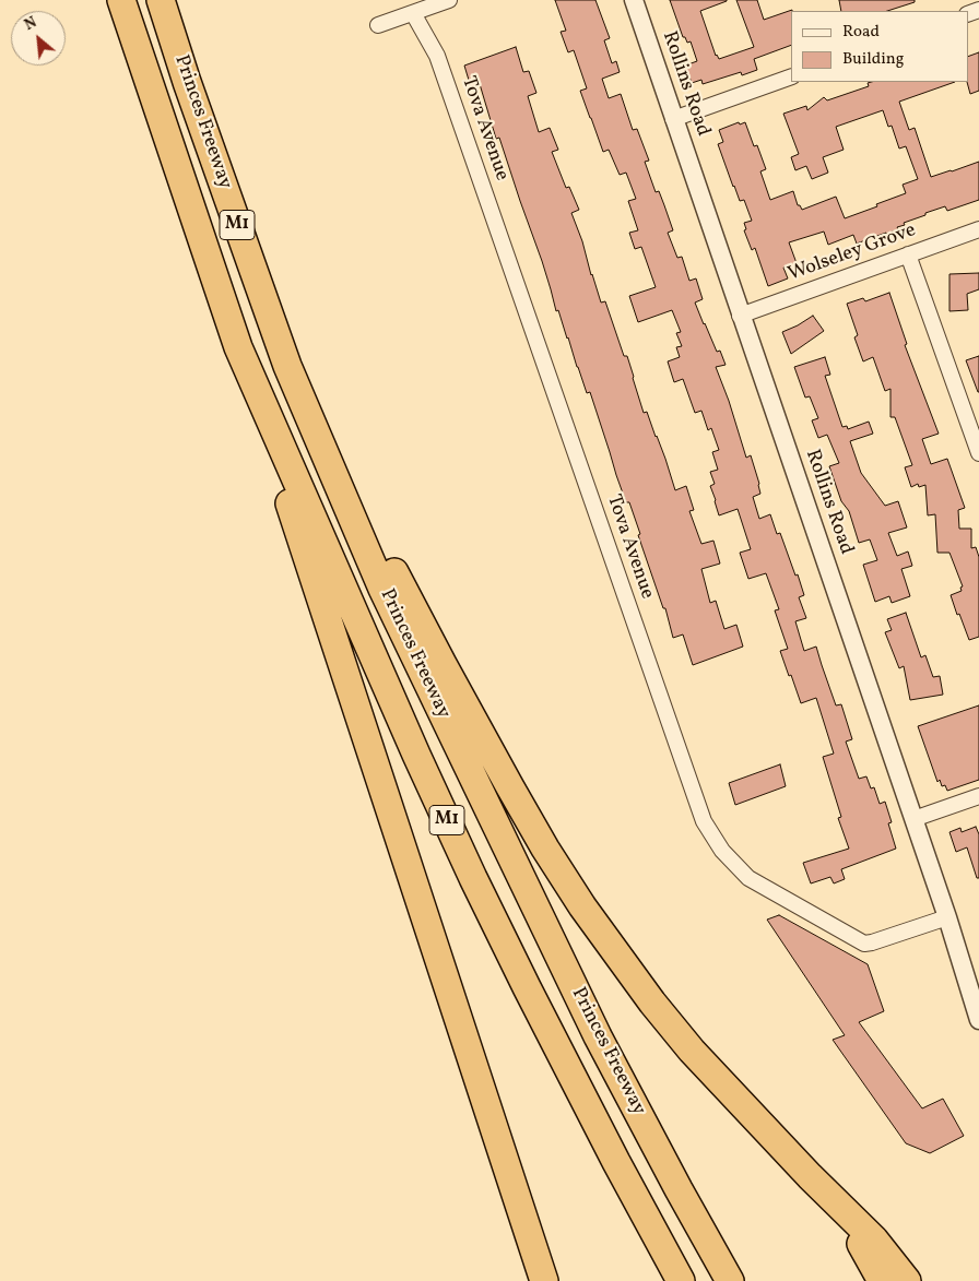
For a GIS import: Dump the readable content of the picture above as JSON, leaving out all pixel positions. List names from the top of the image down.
{
  "streets": {
    "highway": ["Princes Freeway", "M1"],
    "street": ["Rollins Road", "Tova Avenue", "Wolseley Grove"]
  },
  "crossings": [
    ["Rollins Road", "Tova Avenue"],
    ["Rollins Road", "Wolseley Grove"]
  ],
  "legend": ["Road", "Building"],
  "north": "top left"
}
